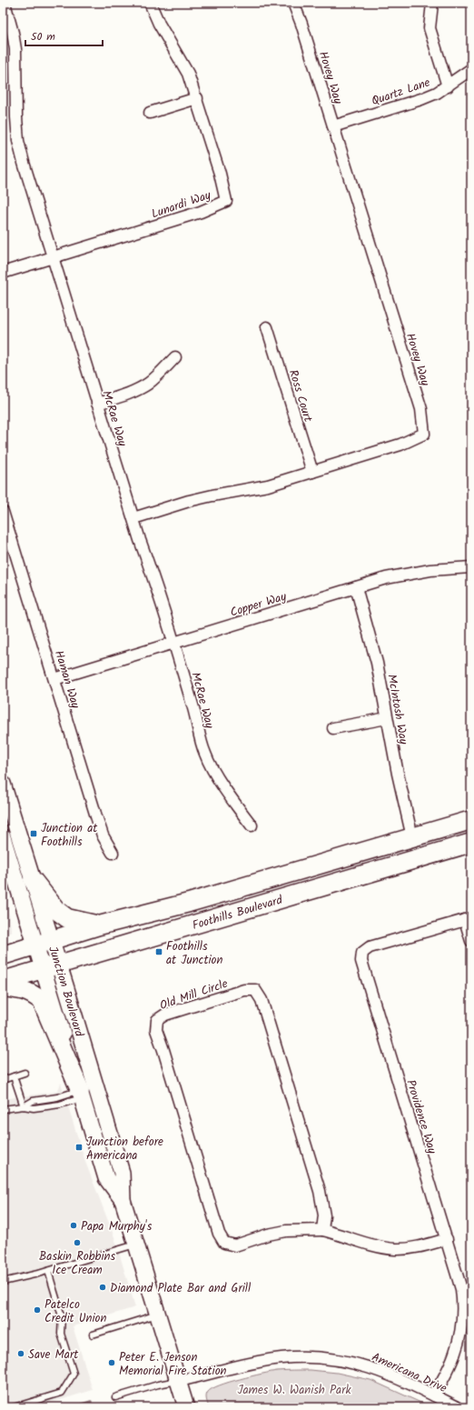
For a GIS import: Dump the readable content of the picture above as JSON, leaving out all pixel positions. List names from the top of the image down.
{
  "streets": {
    "main road": ["Foothills Boulevard", "Junction Boulevard"],
    "street": [
      "Hovey Way",
      "Quartz Lane",
      "Lunardi Way",
      "Ross Court",
      "McRae Way",
      "Copper Way",
      "Haman Way",
      "McIntosh Way",
      "Old Mill Circle",
      "Providence Way",
      "Americana Drive"
    ]
  },
  "crossings": [
    ["Hovey Way", "Quartz Lane"],
    ["Hovey Way", "Ross Court"],
    ["Hovey Way", "McRae Way"],
    ["Lunardi Way", "McRae Way"],
    ["McRae Way", "Copper Way"],
    ["Copper Way", "Haman Way"],
    ["Copper Way", "McIntosh Way"],
    ["McIntosh Way", "Foothills Boulevard"],
    ["Foothills Boulevard", "Junction Boulevard"],
    ["Junction Boulevard", "Americana Drive"],
    ["Old Mill Circle", "Providence Way"],
    ["Providence Way", "Americana Drive"]
  ],
  "parks": ["James W. Wanish Park"],
  "places": {
    "transit": ["Junction at Foothills", "Foothills at Junction", "Junction before Americana"],
    "other": [
      "Papa Murphy's",
      "Baskin Robbins Ice Cream",
      "Diamond Plate Bar and Grill",
      "Patelco Credit Union",
      "Save Mart",
      "Peter E. Jenson Memorial Fire Station"
    ]
  },
  "scale_bar": "50 m"
}
